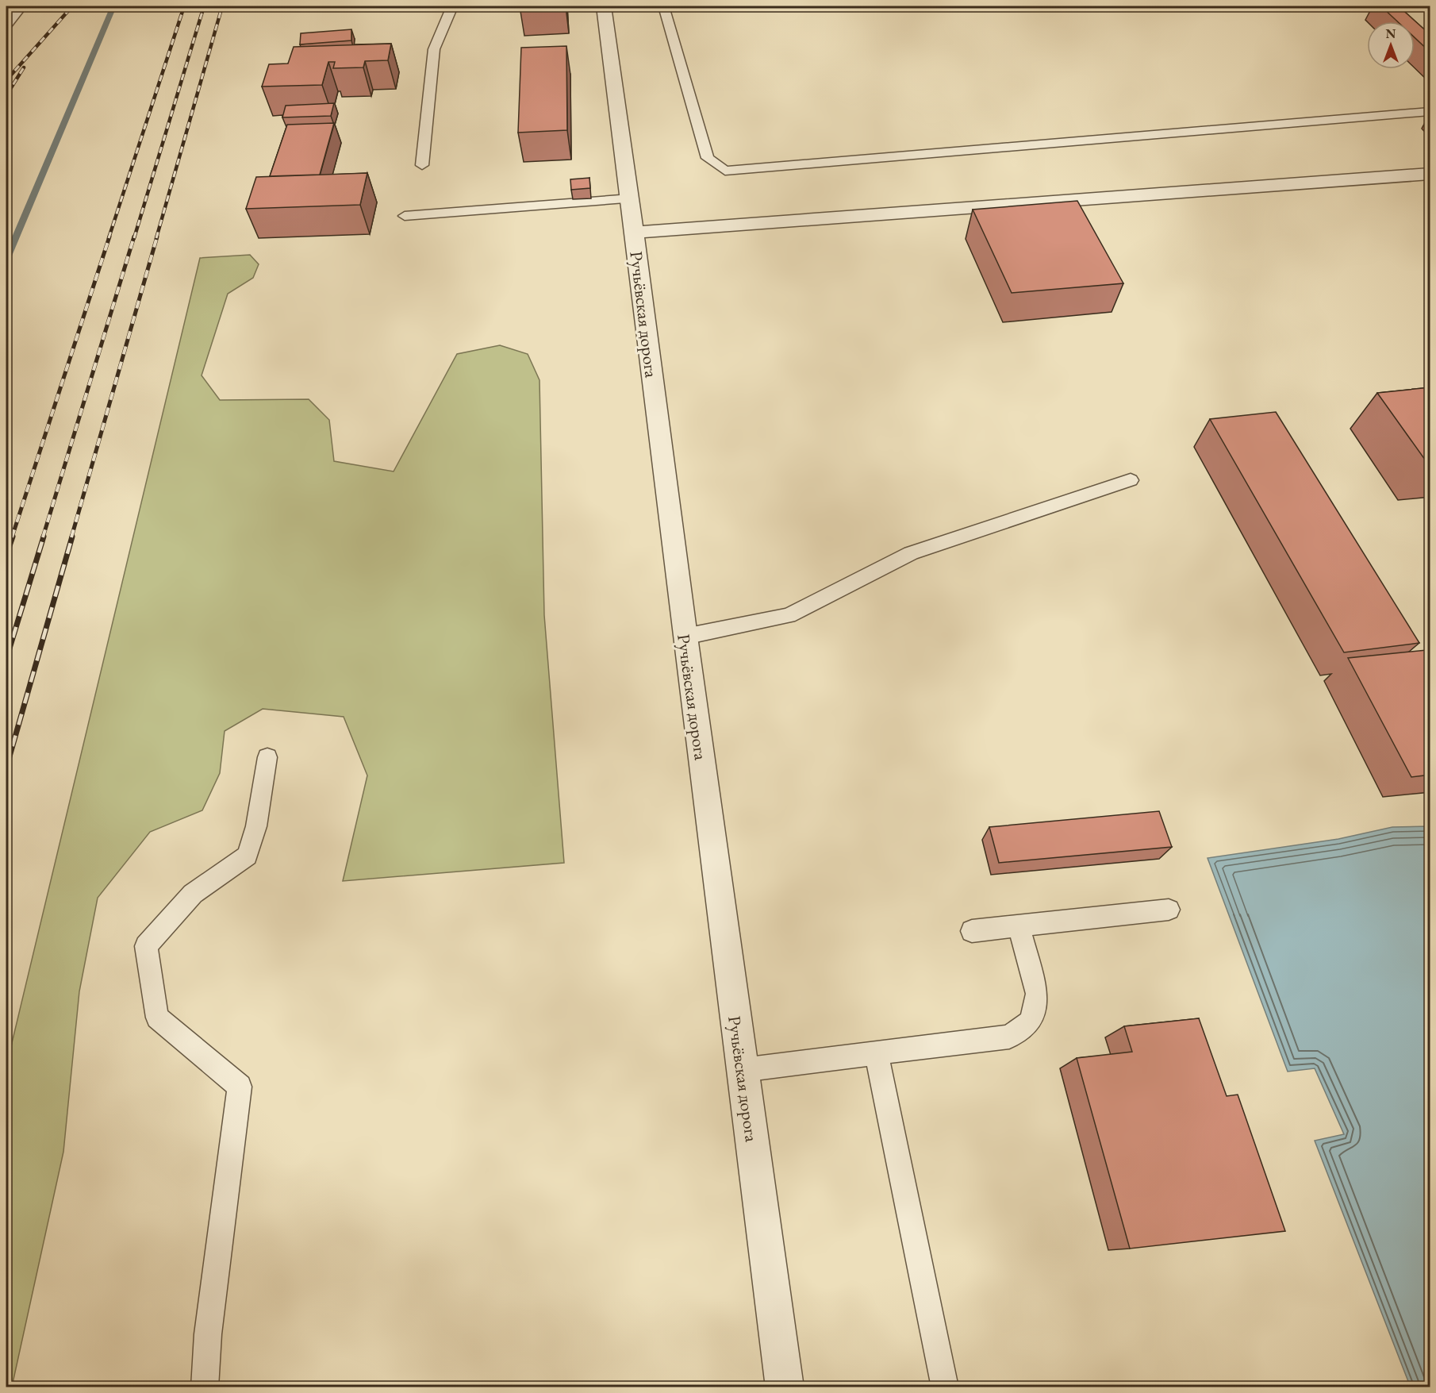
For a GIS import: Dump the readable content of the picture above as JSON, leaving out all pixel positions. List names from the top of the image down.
{
  "streets": {
    "street": ["Ручьёвская дорога"]
  },
  "north": "top"
}
